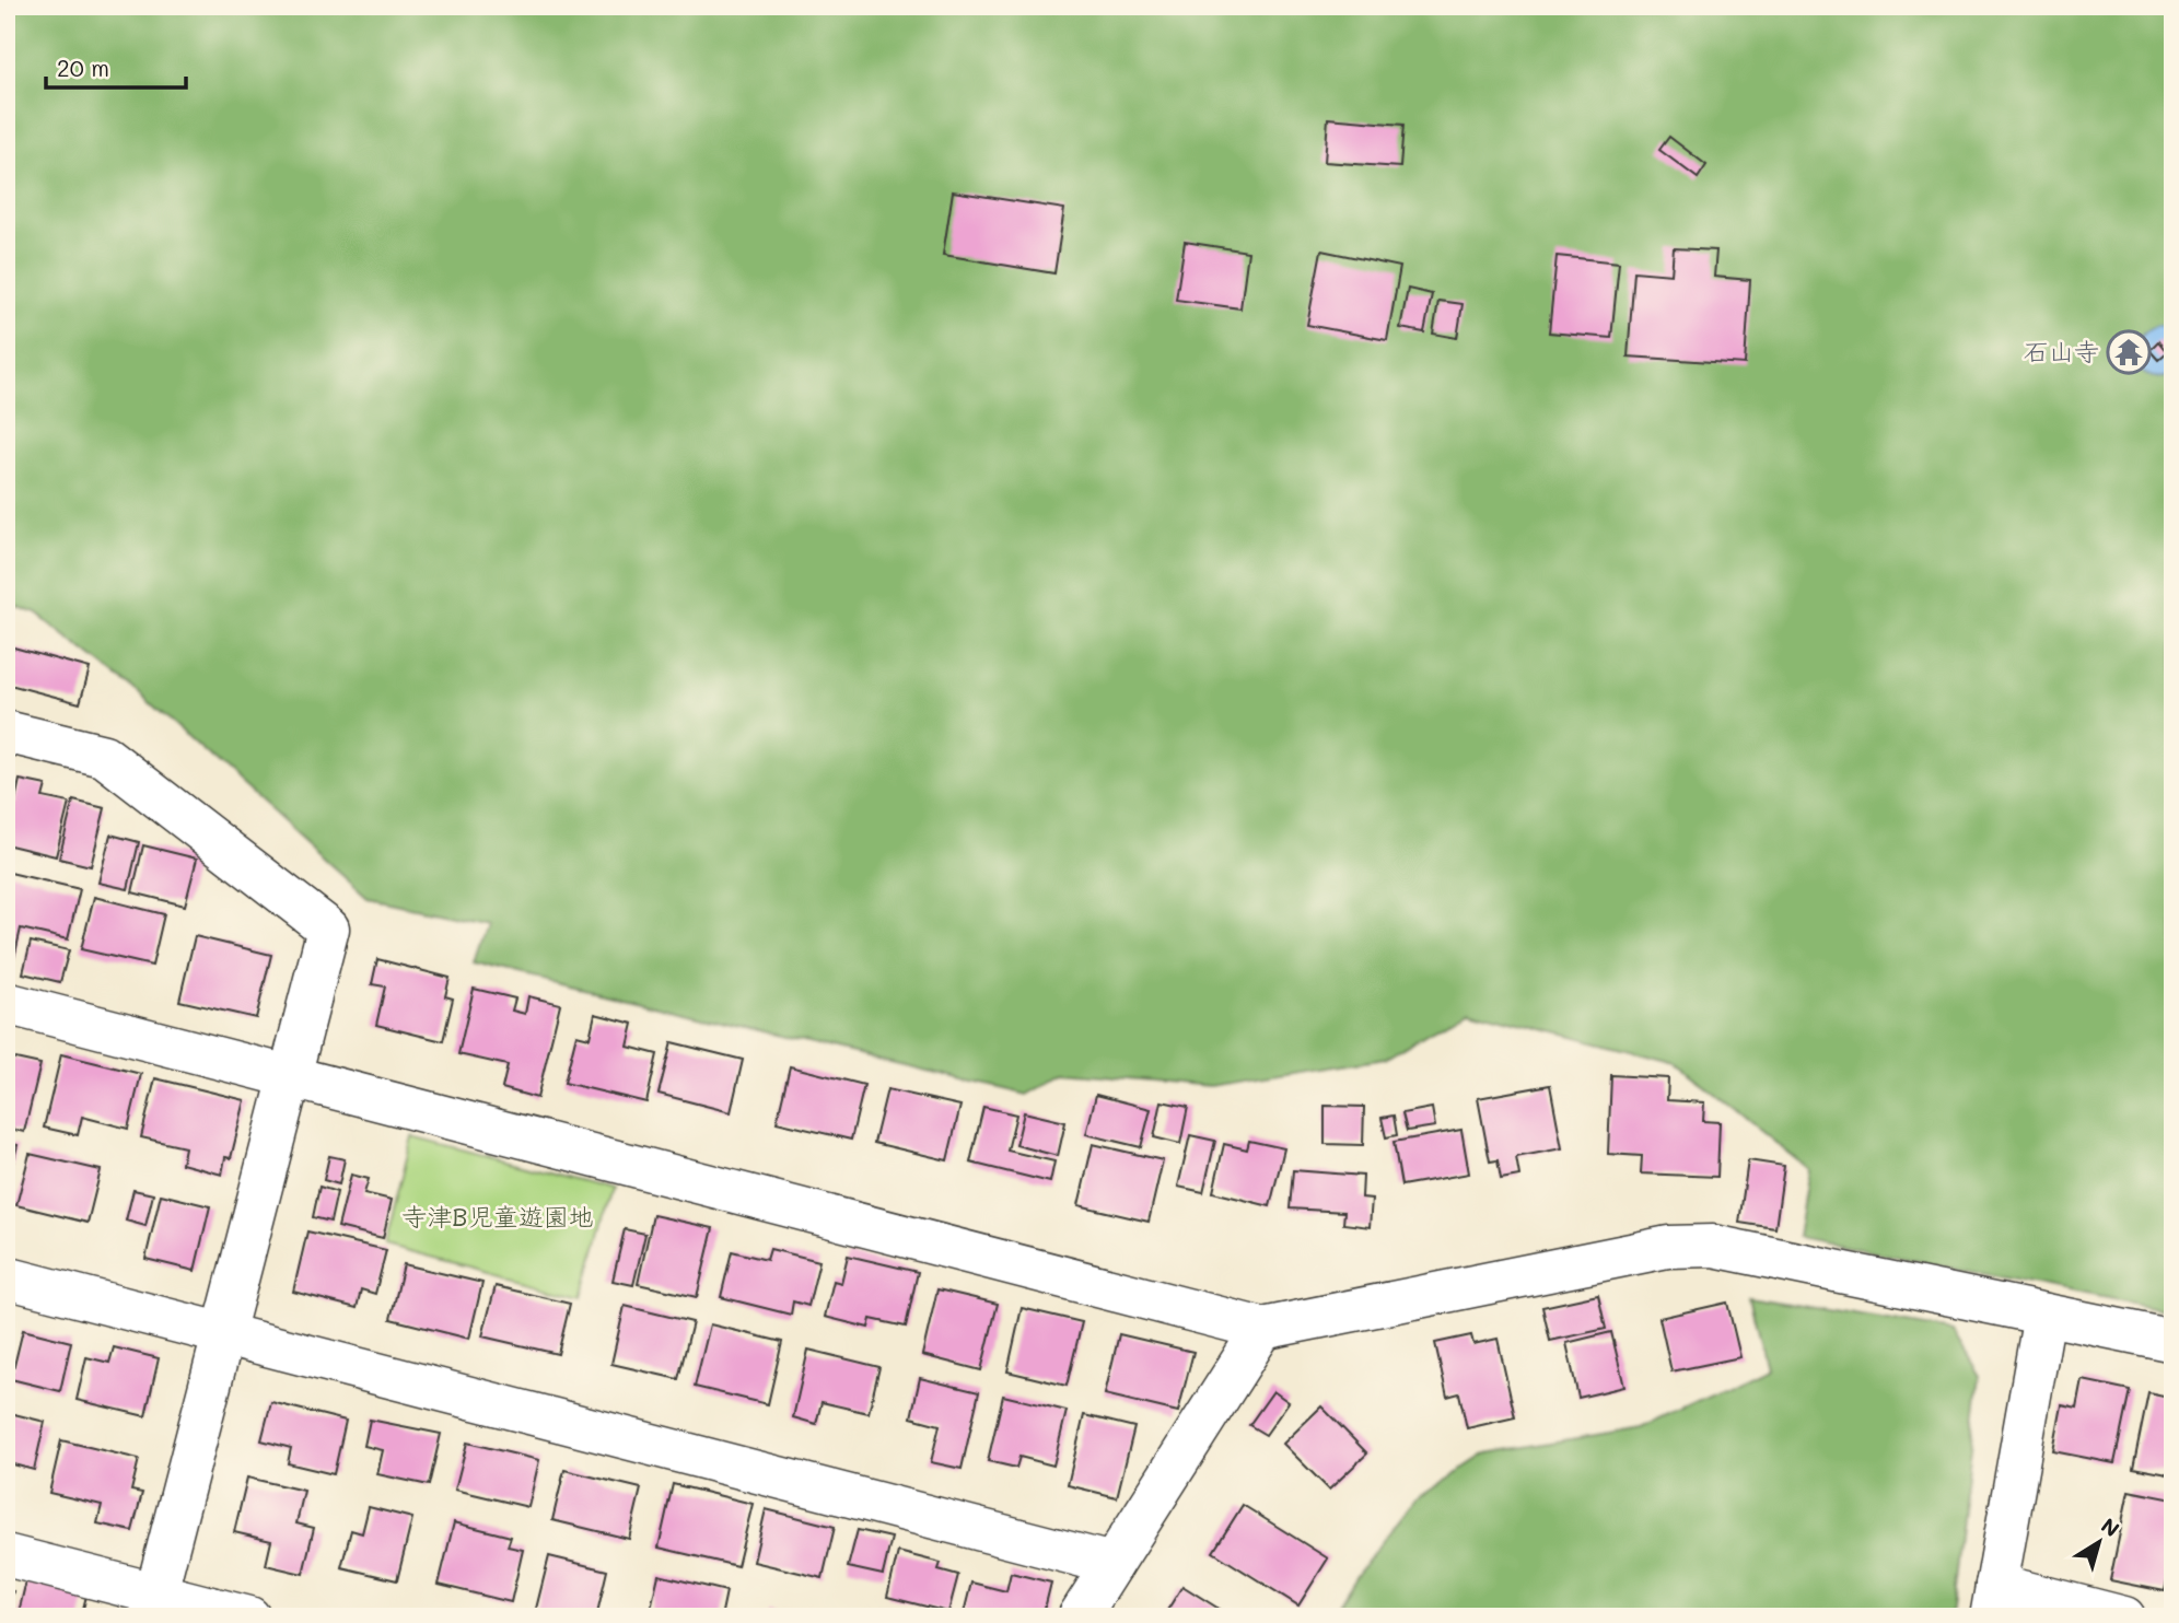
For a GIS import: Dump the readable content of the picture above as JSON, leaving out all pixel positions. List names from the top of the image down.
{
  "parks": ["寺津B児童遊園地"],
  "places": {
    "temple": ["石山寺"]
  },
  "scale_bar": "20 m",
  "north": "top right"
}
